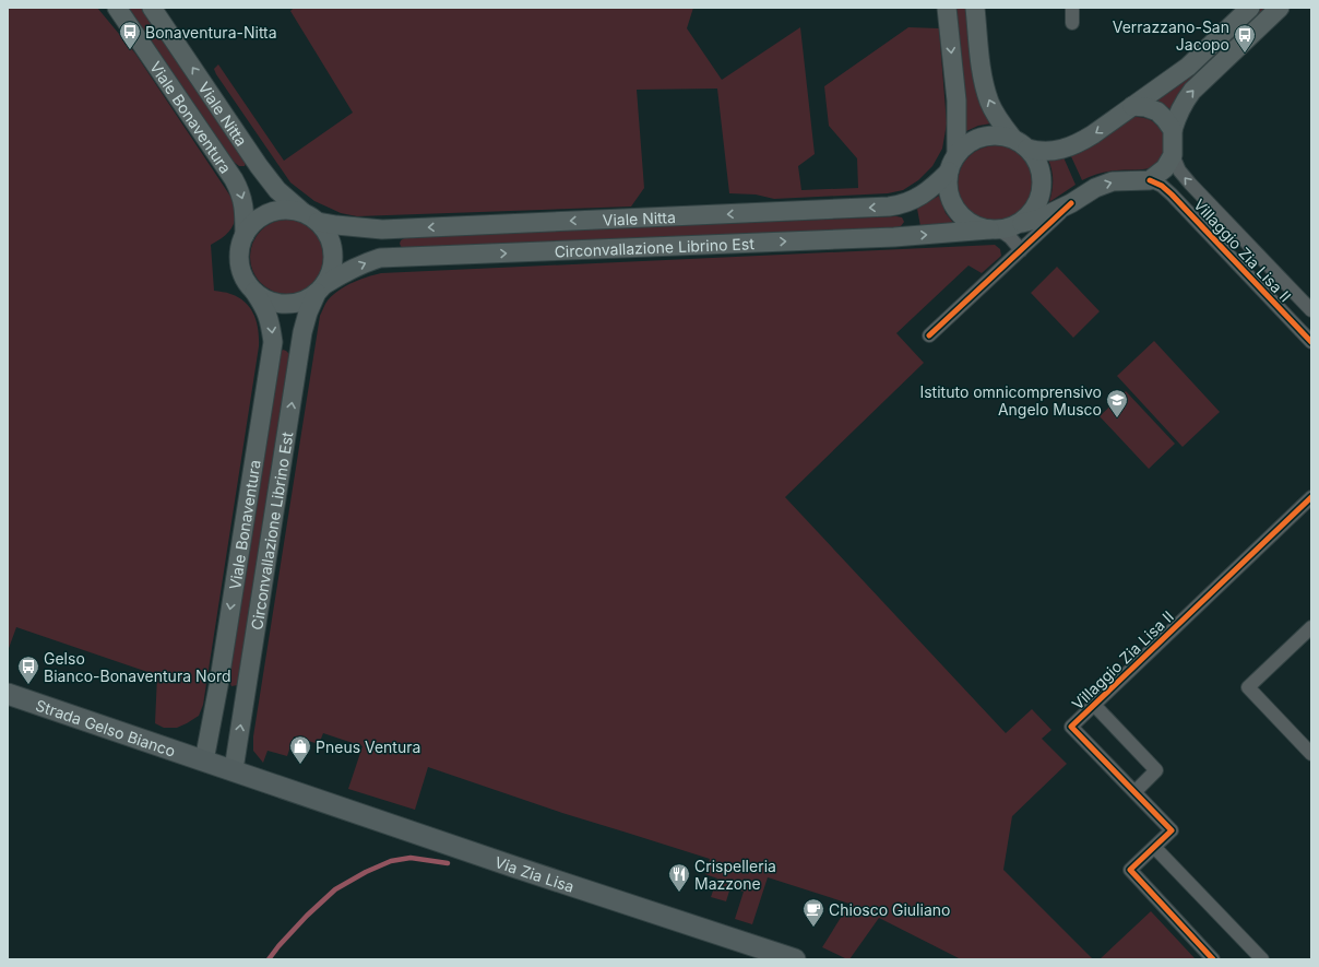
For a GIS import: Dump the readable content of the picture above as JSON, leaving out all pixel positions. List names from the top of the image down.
{
  "streets": {
    "main road": [
      "Viale Nitta",
      "Viale Bonaventura",
      "Circonvallazione Librino Est",
      "Strada Gelso Bianco",
      "Via Zia Lisa"
    ],
    "street": ["Villaggio Zia Lisa II"]
  },
  "crossings": [
    ["Viale Nitta", "Viale Bonaventura"],
    ["Viale Nitta", "Circonvallazione Librino Est"],
    ["Viale Bonaventura", "Circonvallazione Librino Est"],
    ["Viale Bonaventura", "Strada Gelso Bianco"],
    ["Circonvallazione Librino Est", "Strada Gelso Bianco"],
    ["Circonvallazione Librino Est", "Via Zia Lisa"],
    ["Strada Gelso Bianco", "Via Zia Lisa"]
  ],
  "one_way": ["Viale Nitta", "Viale Bonaventura"],
  "places": {
    "bus stop": ["Bonaventura-Nitta", "Verrazzano-San Jacopo", "Gelso Bianco-Bonaventura Nord"],
    "school or university": ["Istituto omnicomprensivo Angelo Musco"],
    "shop": ["Pneus Ventura"],
    "restaurant": ["Crispelleria Mazzone"],
    "cafe": ["Chiosco Giuliano"]
  }
}
